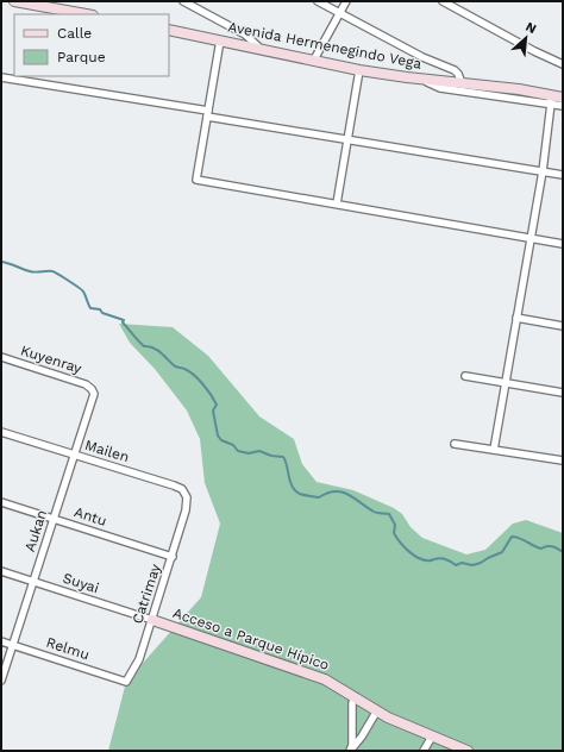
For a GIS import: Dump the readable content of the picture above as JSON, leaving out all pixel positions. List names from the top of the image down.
{
  "streets": {
    "street": [
      "Avenida Hermenegindo Vega",
      "Kuyenray",
      "Mailen",
      "Antu",
      "Aukan",
      "Suyai",
      "Catrimay",
      "Acceso a Parque Hípico",
      "Relmu"
    ]
  },
  "crossings": [
    ["Kuyenray", "Aukan"],
    ["Mailen", "Aukan"],
    ["Mailen", "Catrimay"],
    ["Antu", "Aukan"],
    ["Antu", "Catrimay"],
    ["Aukan", "Suyai"],
    ["Aukan", "Relmu"],
    ["Suyai", "Catrimay"],
    ["Suyai", "Acceso a Parque Hípico"],
    ["Catrimay", "Acceso a Parque Hípico"],
    ["Catrimay", "Relmu"]
  ],
  "legend": ["Calle", "Parque"],
  "north": "top right"
}
